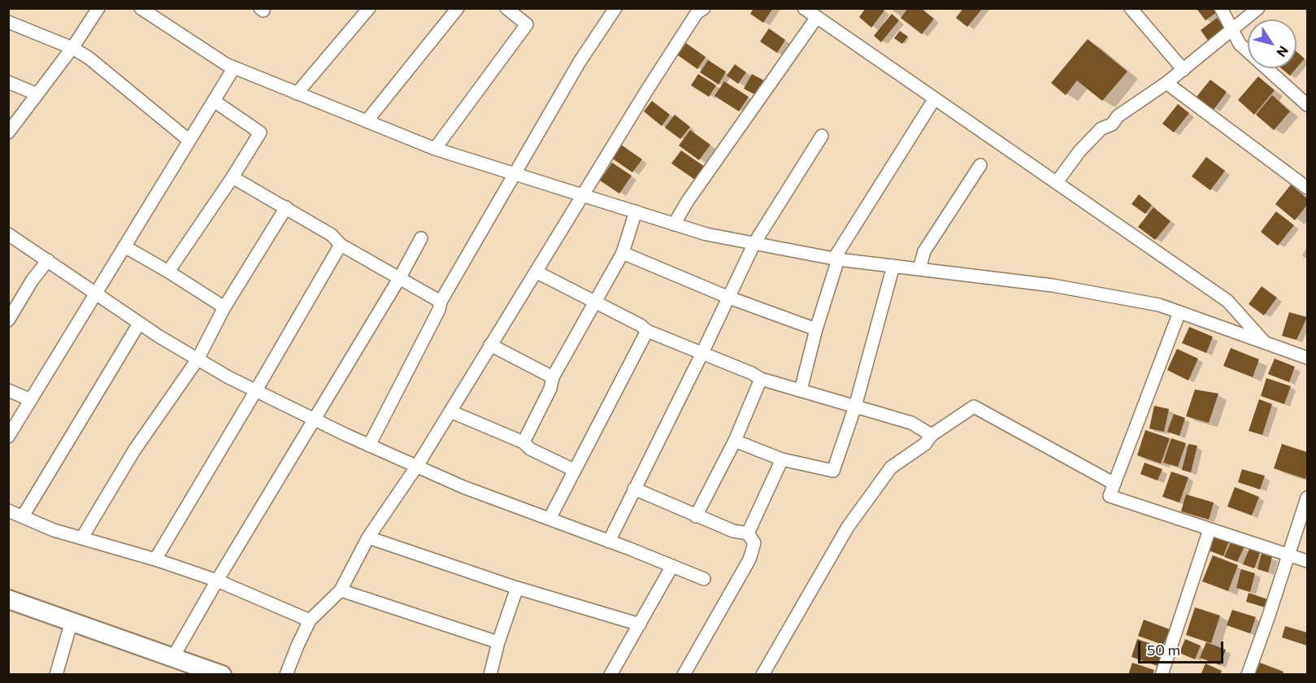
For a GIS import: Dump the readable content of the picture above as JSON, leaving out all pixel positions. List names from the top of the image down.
{
  "scale_bar": "50 m",
  "north": "bottom right"
}
